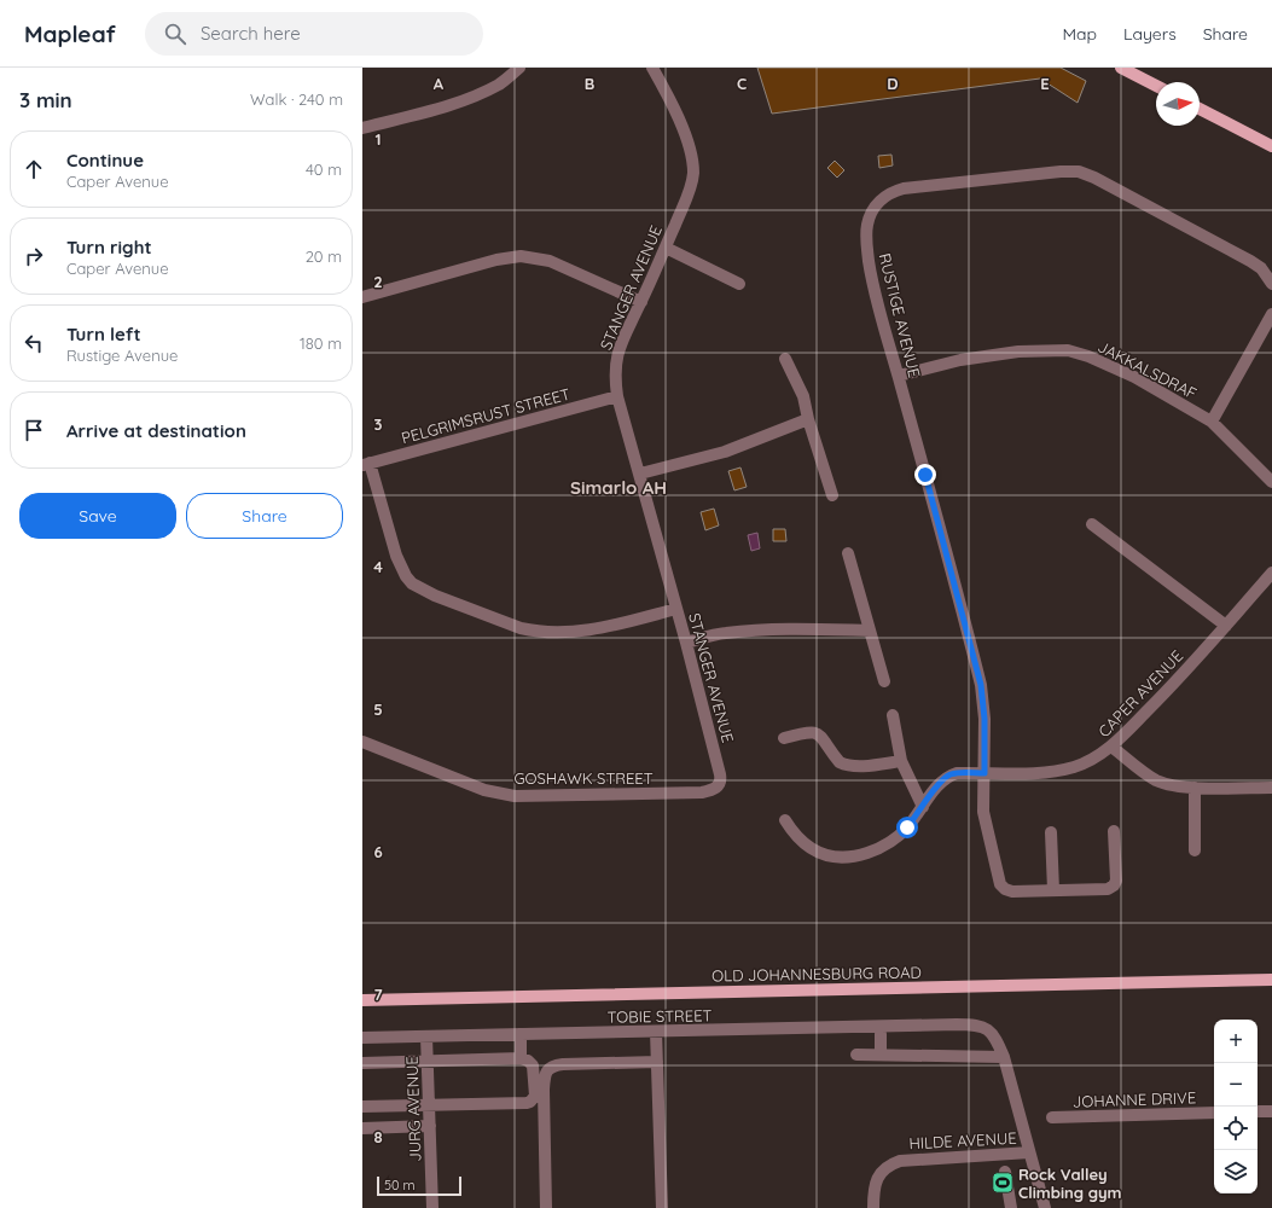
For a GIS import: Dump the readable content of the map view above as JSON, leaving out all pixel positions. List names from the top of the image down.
{
  "streets": {
    "main road": ["OLD JOHANNESBURG ROAD"],
    "street": [
      "STANGER AVENUE",
      "RUSTIGE AVENUE",
      "JAKKALSDRAF",
      "PELGRIMSRUST STREET",
      "CAPER AVENUE",
      "GOSHAWK STREET",
      "TOBIE STREET",
      "JOHANNE DRIVE",
      "JURG AVENUE",
      "HILDE AVENUE"
    ]
  },
  "crossings": [
    ["STANGER AVENUE", "PELGRIMSRUST STREET"],
    ["STANGER AVENUE", "GOSHAWK STREET"],
    ["RUSTIGE AVENUE", "JAKKALSDRAF"],
    ["RUSTIGE AVENUE", "CAPER AVENUE"],
    ["TOBIE STREET", "JURG AVENUE"]
  ],
  "districts": ["Simarlo AH"],
  "places": {
    "sports": ["Rock Valley Climbing gym"]
  },
  "scale_bar": "50 m",
  "north": "right",
  "page": {
    "header": "Mapleaf",
    "search": "Search here",
    "nav": ["Map", "Layers", "Share"],
    "heading": ["3 min", "Walk · 240 m"],
    "list": [
      ["Continue", "Caper Avenue", "40 m"],
      ["Turn right", "Caper Avenue", "20 m"],
      ["Turn left", "Rustige Avenue", "180 m"],
      "Arrive at destination"
    ],
    "buttons": ["Save", "Share"],
    "map_buttons": ["+", "−"],
    "scale": "50 m"
  },
  "grid": {
    "columns": [
      "A",
      "B",
      "C",
      "D",
      "E"
    ],
    "rows": [
      "1",
      "2",
      "3",
      "4",
      "5",
      "6",
      "7",
      "8"
    ]
  }
}
